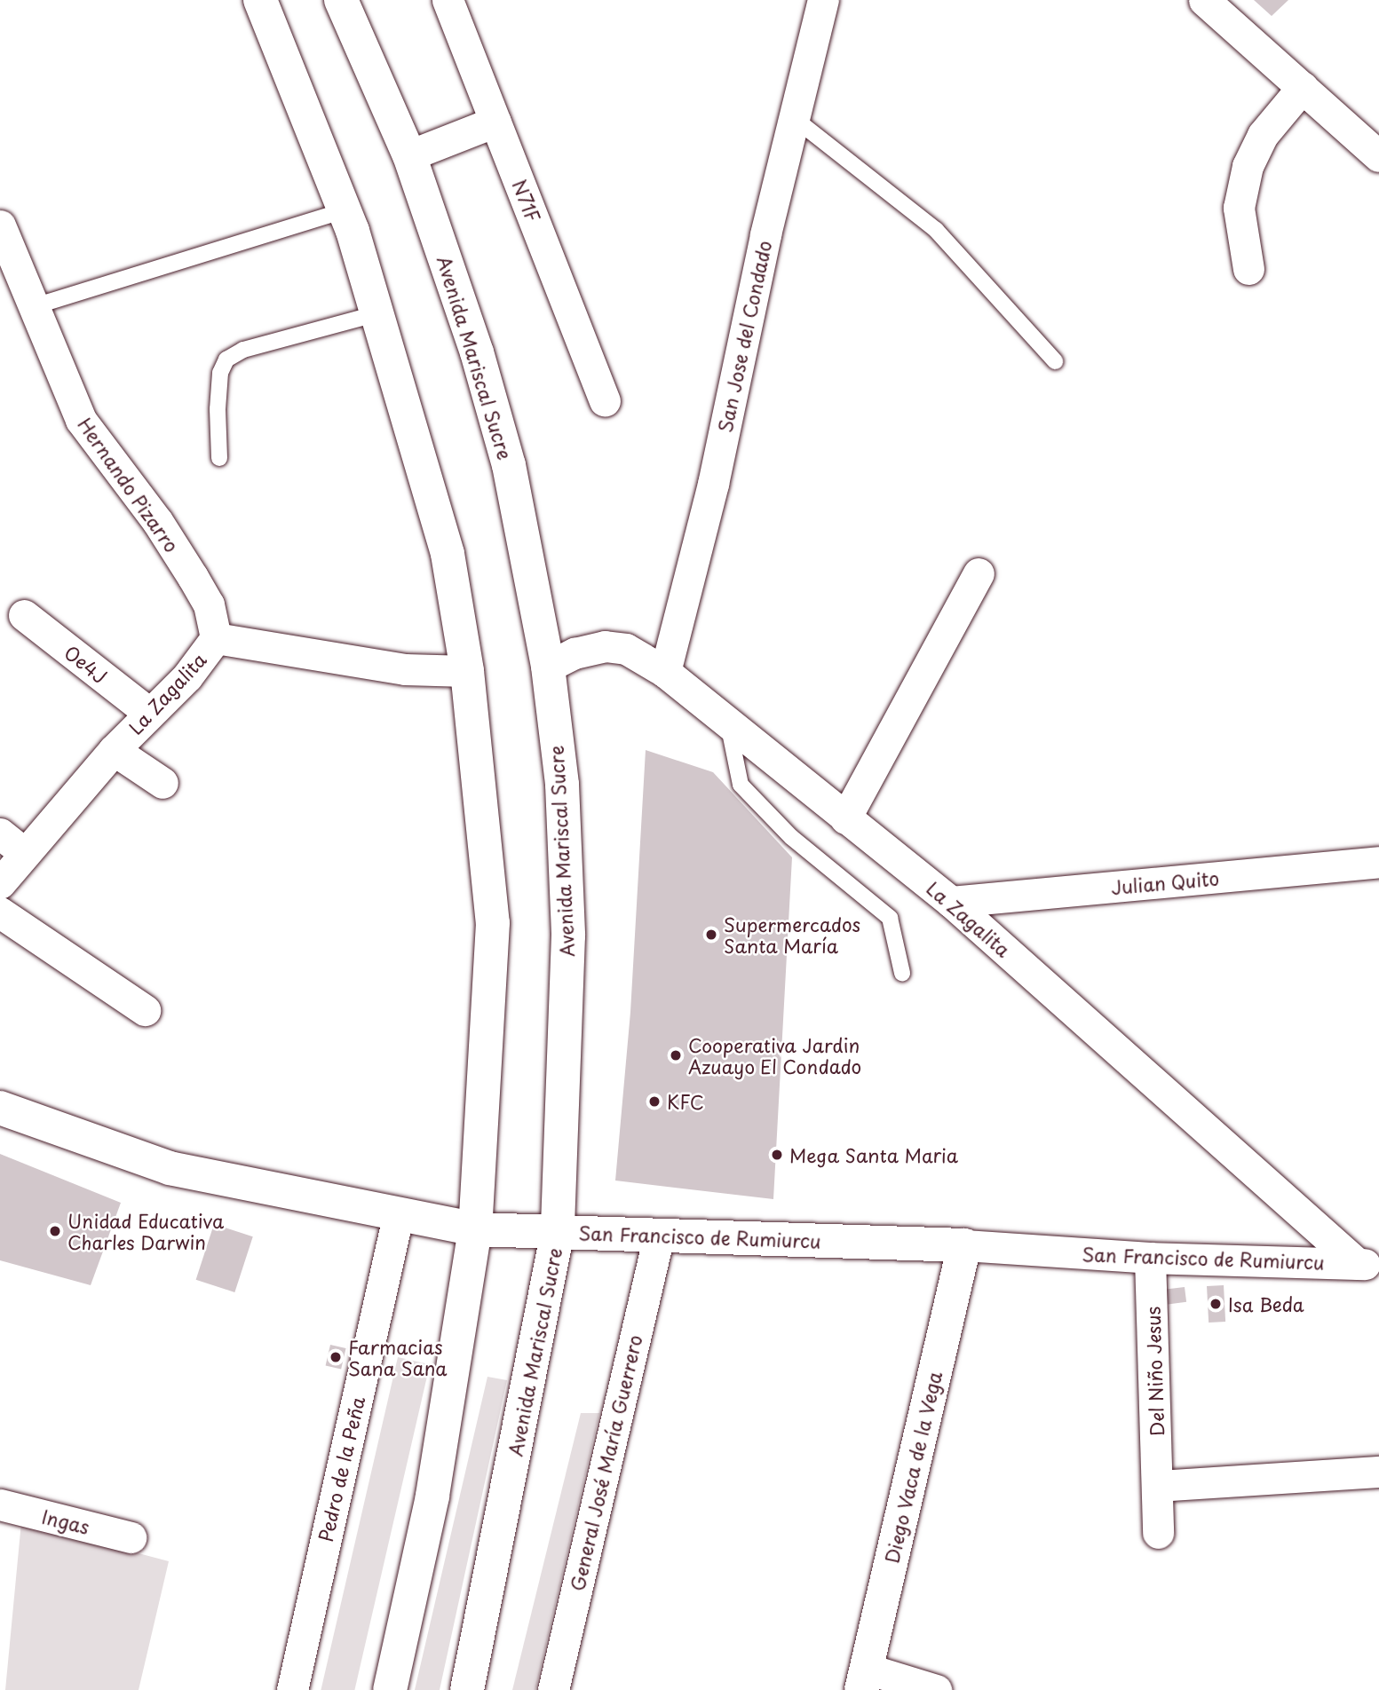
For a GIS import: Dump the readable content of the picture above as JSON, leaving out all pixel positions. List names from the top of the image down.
{
  "streets": {
    "main road": ["Avenida Mariscal Sucre", "San Francisco de Rumiurcu", "Diego Vaca de la Vega"],
    "street": [
      "N71F",
      "San Jose del Condado",
      "Hernando Pizarro",
      "Oe4J",
      "La Zagalita",
      "Julian Quito",
      "Del Niño Jesus",
      "General José María Guerrero",
      "Pedro de la Peña",
      "Ingas"
    ]
  },
  "crossings": [
    ["San Jose del Condado", "La Zagalita"],
    ["Avenida Mariscal Sucre", "La Zagalita"],
    ["Avenida Mariscal Sucre", "San Francisco de Rumiurcu"],
    ["Hernando Pizarro", "La Zagalita"],
    ["Oe4J", "La Zagalita"],
    ["La Zagalita", "Julian Quito"],
    ["La Zagalita", "San Francisco de Rumiurcu"],
    ["San Francisco de Rumiurcu", "Del Niño Jesus"],
    ["San Francisco de Rumiurcu", "General José María Guerrero"],
    ["San Francisco de Rumiurcu", "Diego Vaca de la Vega"],
    ["San Francisco de Rumiurcu", "Pedro de la Peña"]
  ],
  "places": [
    "Supermercados Santa María",
    "Cooperativa Jardin Azuayo El Condado",
    "KFC",
    "Mega Santa Maria",
    "Unidad Educativa Charles Darwin",
    "Isa Beda",
    "Farmacias Sana Sana"
  ]
}
